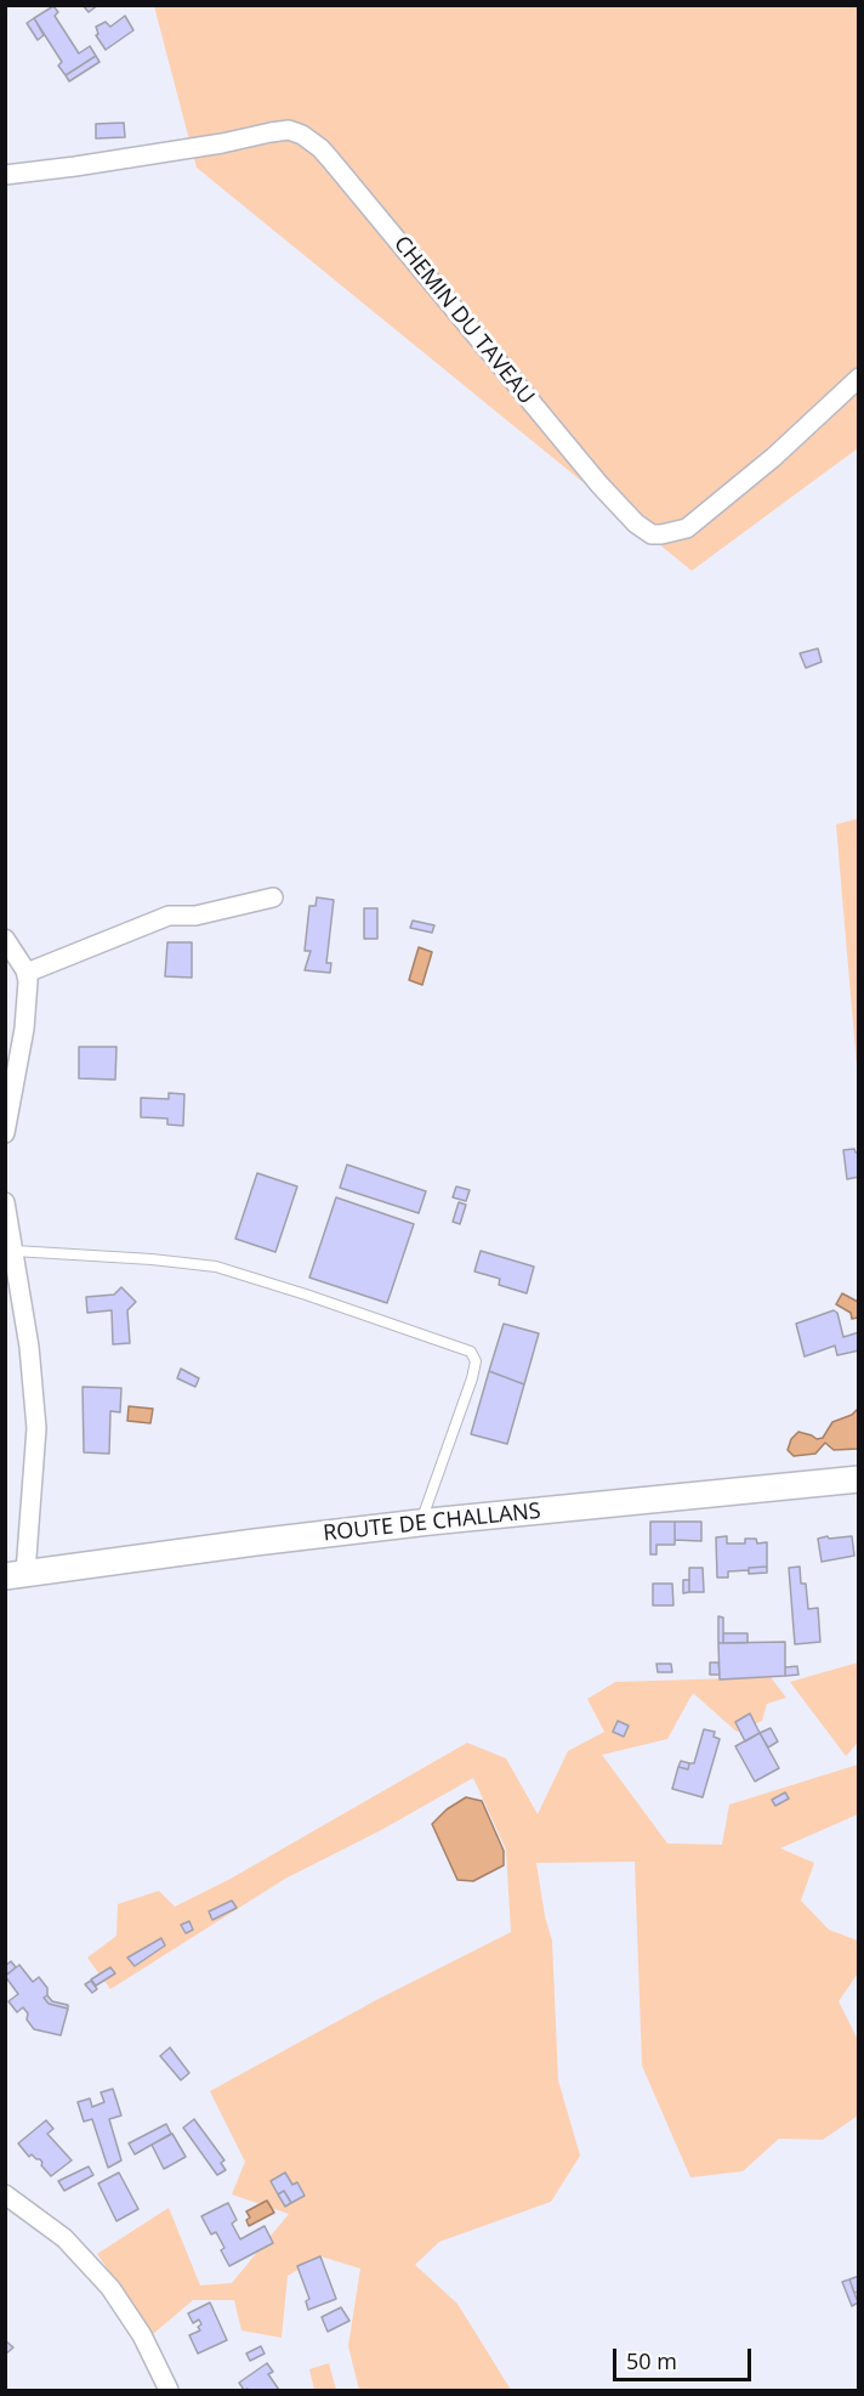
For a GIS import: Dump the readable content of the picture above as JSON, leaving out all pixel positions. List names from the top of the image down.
{
  "streets": {
    "main road": ["ROUTE DE CHALLANS"],
    "street": ["CHEMIN DU TAVEAU"]
  },
  "scale_bar": "50 m"
}
